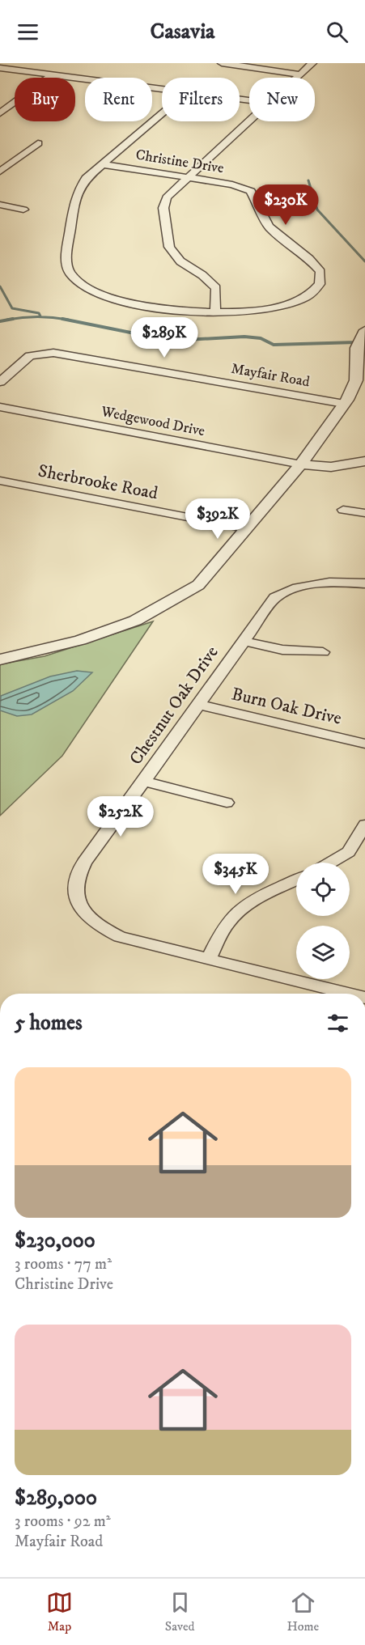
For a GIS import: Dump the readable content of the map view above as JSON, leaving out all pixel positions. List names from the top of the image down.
{
  "streets": {
    "street": [
      "Christine Drive",
      "Mayfair Road",
      "Wedgewood Drive",
      "Sherbrooke Road",
      "Chestnut Oak Drive",
      "Burn Oak Drive"
    ]
  },
  "crossings": [
    ["Chestnut Oak Drive", "Burn Oak Drive"]
  ],
  "page": {
    "header": "Casavia",
    "chip": [
      "Buy",
      "Rent",
      "Filters",
      "New"
    ],
    "price": [
      "$230K",
      "$289K",
      "$392K",
      "$252K",
      "$345K"
    ],
    "heading": "5 homes",
    "list": [
      {
        "name": "$230,000",
        "note": "3 rooms · 77 m² · Christine Drive"
      },
      {
        "name": "$289,000",
        "note": "3 rooms · 92 m² · Mayfair Road"
      }
    ],
    "tabs": ["Map", "Saved", "Home"]
  }
}
